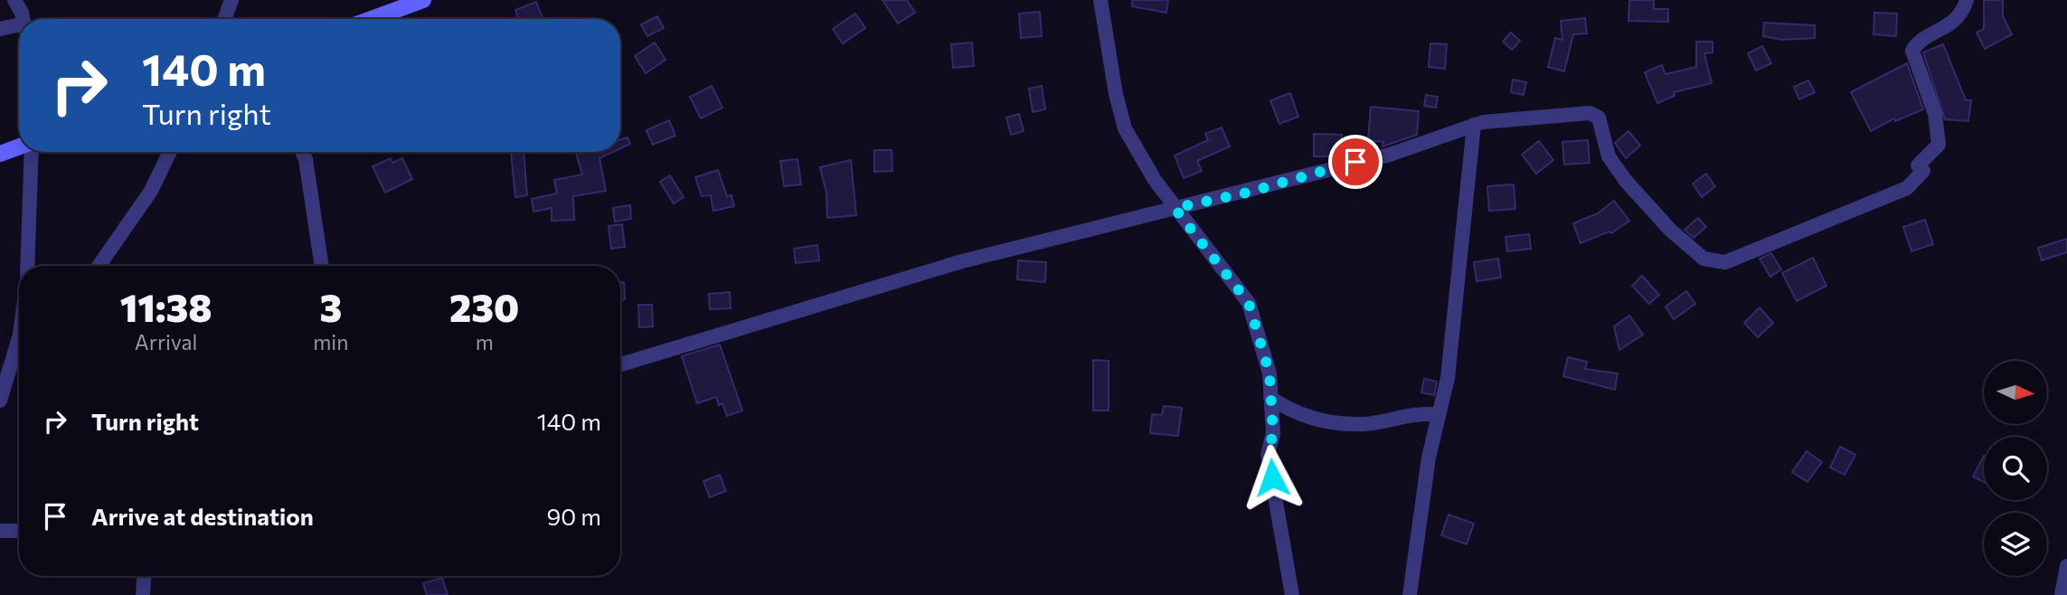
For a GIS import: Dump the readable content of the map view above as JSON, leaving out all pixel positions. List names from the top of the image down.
{
  "north": "right",
  "page": {
    "turn": ["140 m", "Turn right"],
    "eta": [
      "11:38",
      "Arrival",
      "3",
      "min",
      "230",
      "m"
    ],
    "list": [
      {
        "name": "Turn right",
        "value": "140 m"
      },
      {
        "name": "Arrive at destination",
        "value": "90 m"
      }
    ]
  }
}
